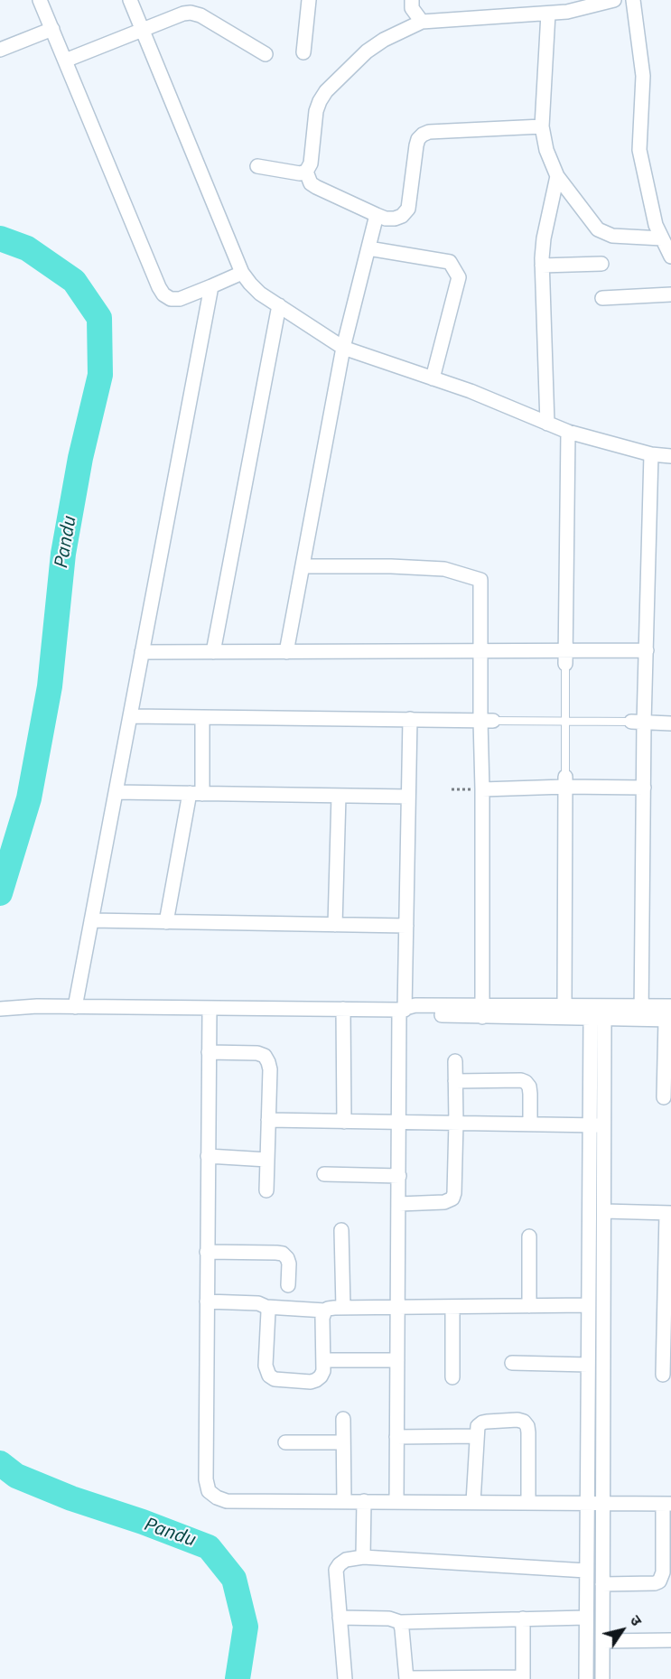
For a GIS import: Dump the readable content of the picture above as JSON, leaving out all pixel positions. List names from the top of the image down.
{
  "water": ["Pandu"],
  "north": "top right"
}
